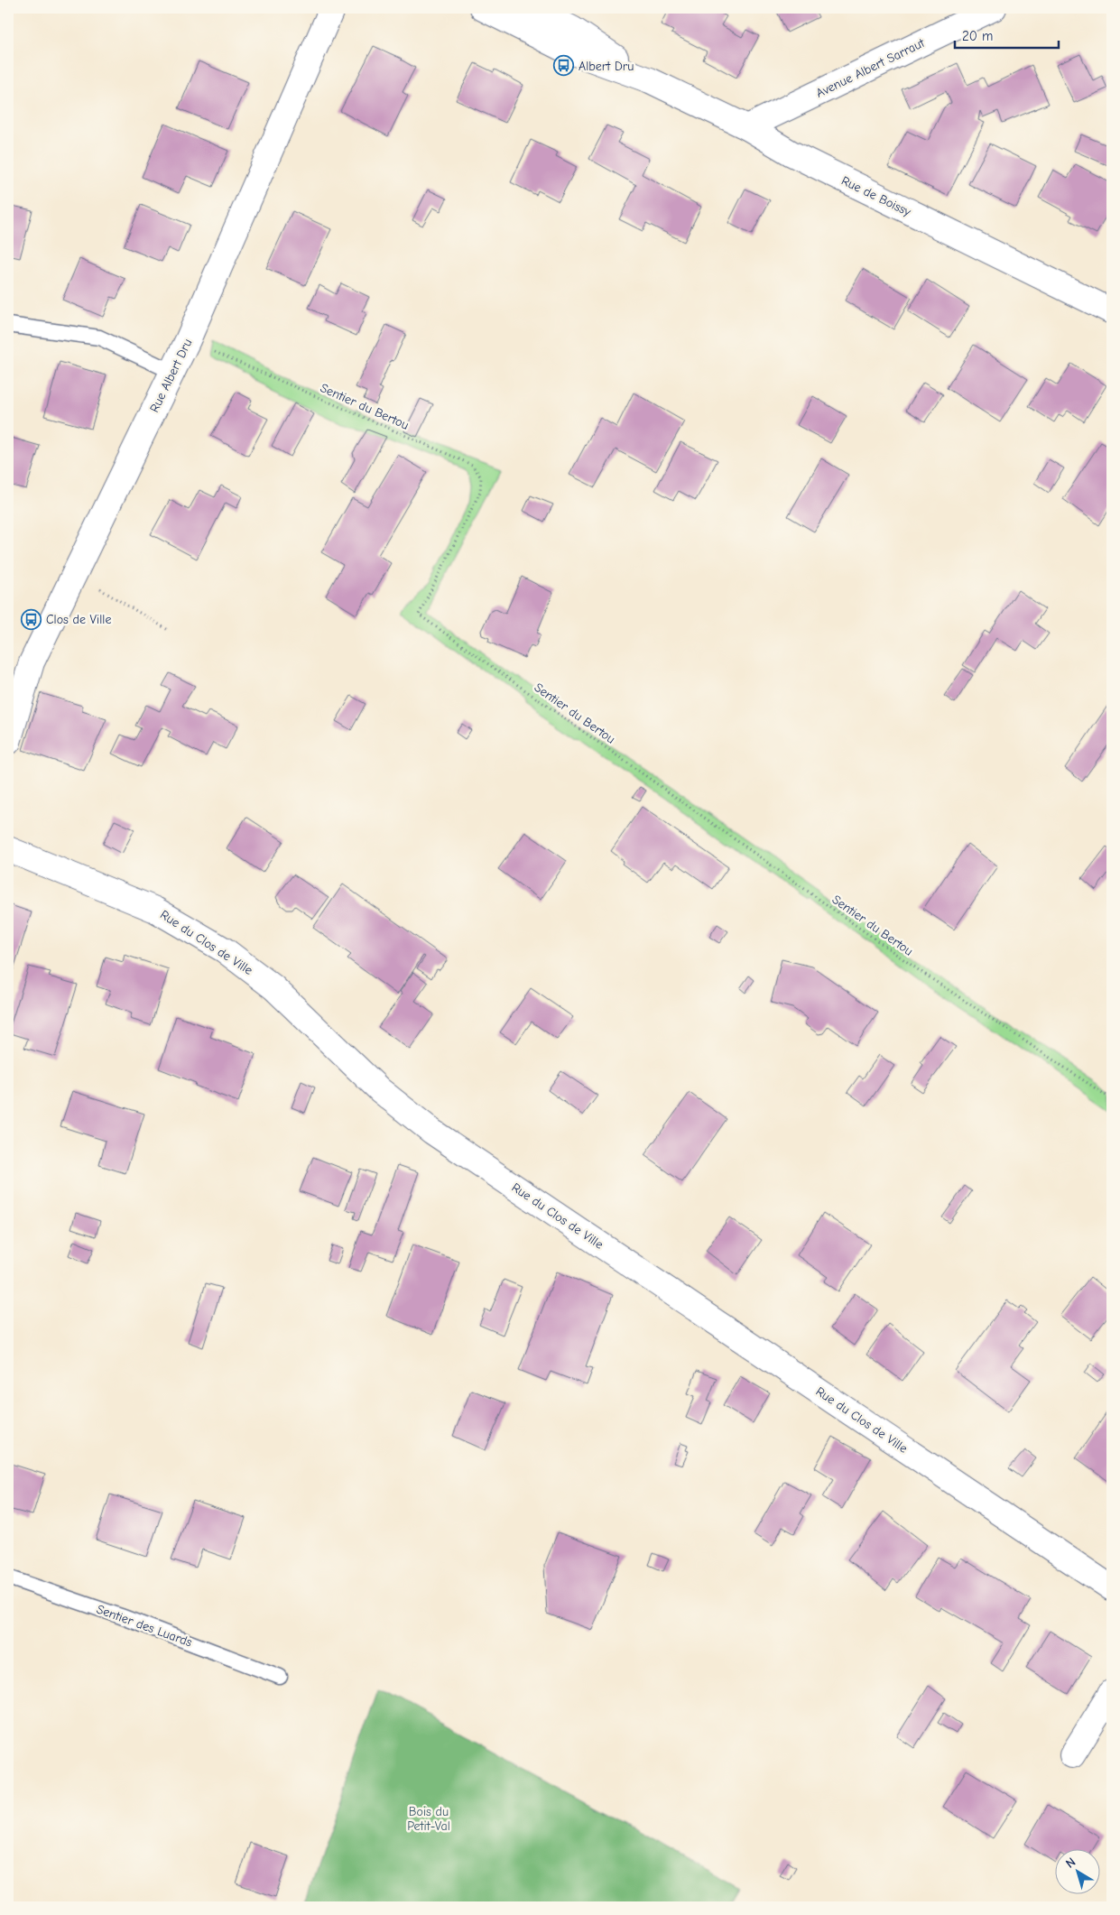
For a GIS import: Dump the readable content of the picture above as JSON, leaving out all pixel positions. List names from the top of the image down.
{
  "streets": {
    "street": [
      "Avenue Albert Sarraut",
      "Rue de Boissy",
      "Rue Albert Dru",
      "Rue du Clos de Ville"
    ],
    "lane": ["Sentier des Luards"],
    "path": ["Sentier du Bertou"]
  },
  "crossings": [
    ["Avenue Albert Sarraut", "Rue de Boissy"],
    ["Rue Albert Dru", "Sentier du Bertou"]
  ],
  "parks": ["Bois du Petit-Val"],
  "places": {
    "bus stop": ["Albert Dru", "Clos de Ville"]
  },
  "scale_bar": "20 m",
  "north": "top left"
}
